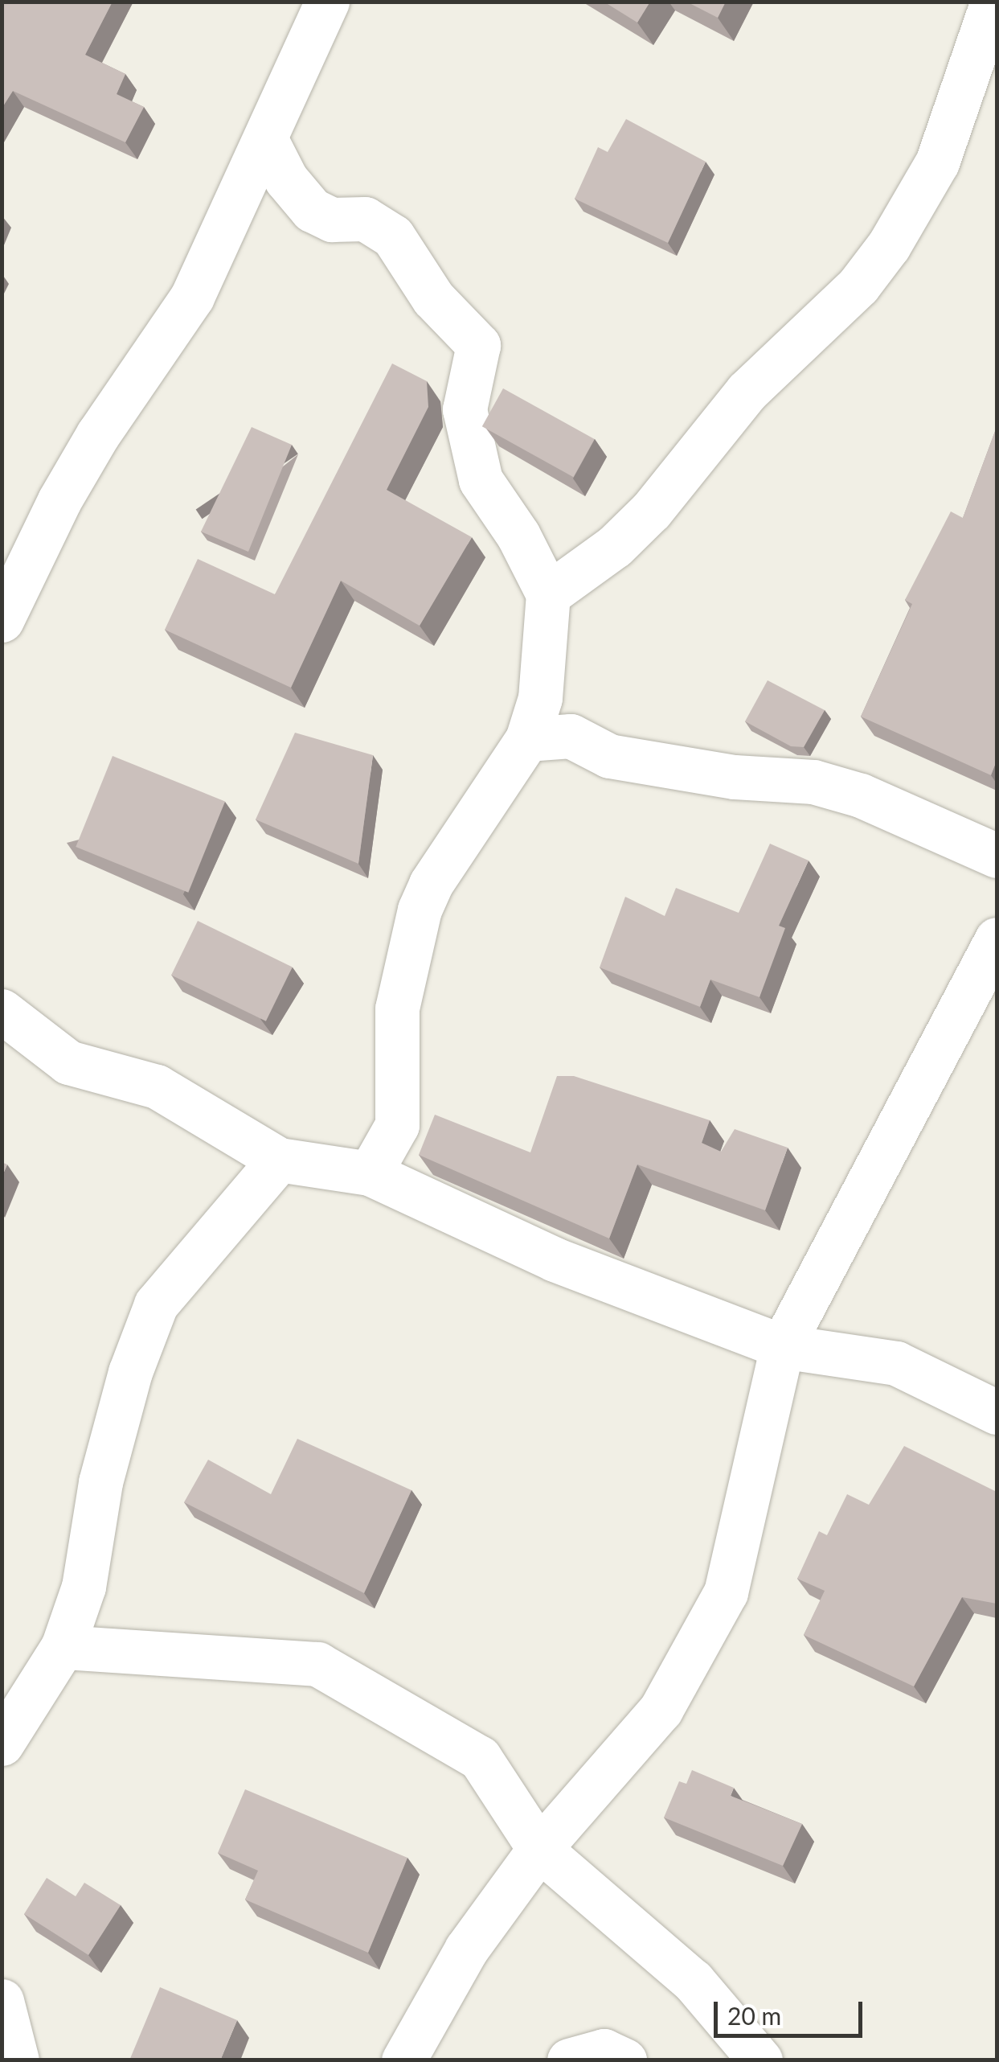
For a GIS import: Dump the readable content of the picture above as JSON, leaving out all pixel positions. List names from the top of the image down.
{
  "scale_bar": "20 m"
}
